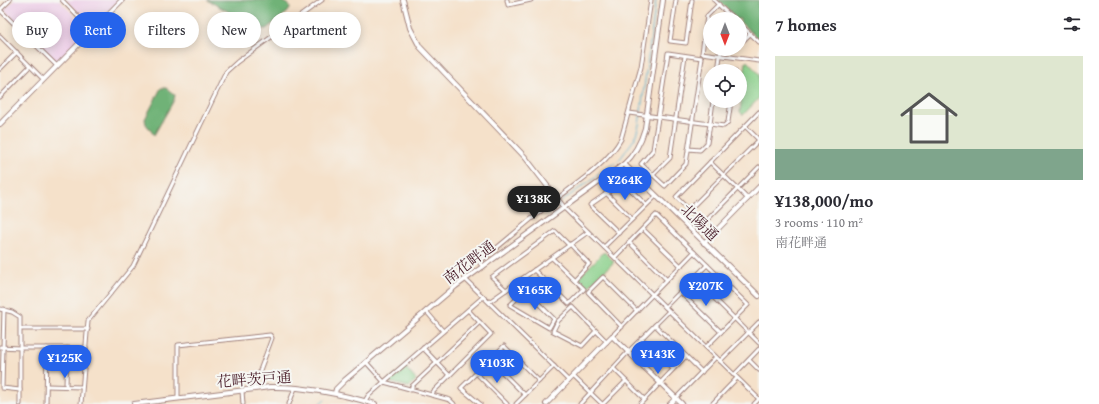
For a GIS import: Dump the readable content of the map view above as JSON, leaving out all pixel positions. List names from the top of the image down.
{
  "streets": {
    "street": ["北陽通", "南花畔通", "花畔茨戸通"]
  },
  "crossings": [
    ["北陽通", "南花畔通"],
    ["南花畔通", "花畔茨戸通"]
  ],
  "north": "bottom",
  "page": {
    "heading": "7 homes",
    "chip": [
      "Buy",
      "Rent",
      "Filters",
      "New",
      "Apartment"
    ],
    "list": [
      {
        "name": "¥138,000/mo",
        "note": "3 rooms · 110 m² · 南花畔通"
      }
    ],
    "price": [
      "¥264K",
      "¥138K",
      "¥207K",
      "¥165K",
      "¥143K",
      "¥125K",
      "¥103K"
    ]
  }
}
